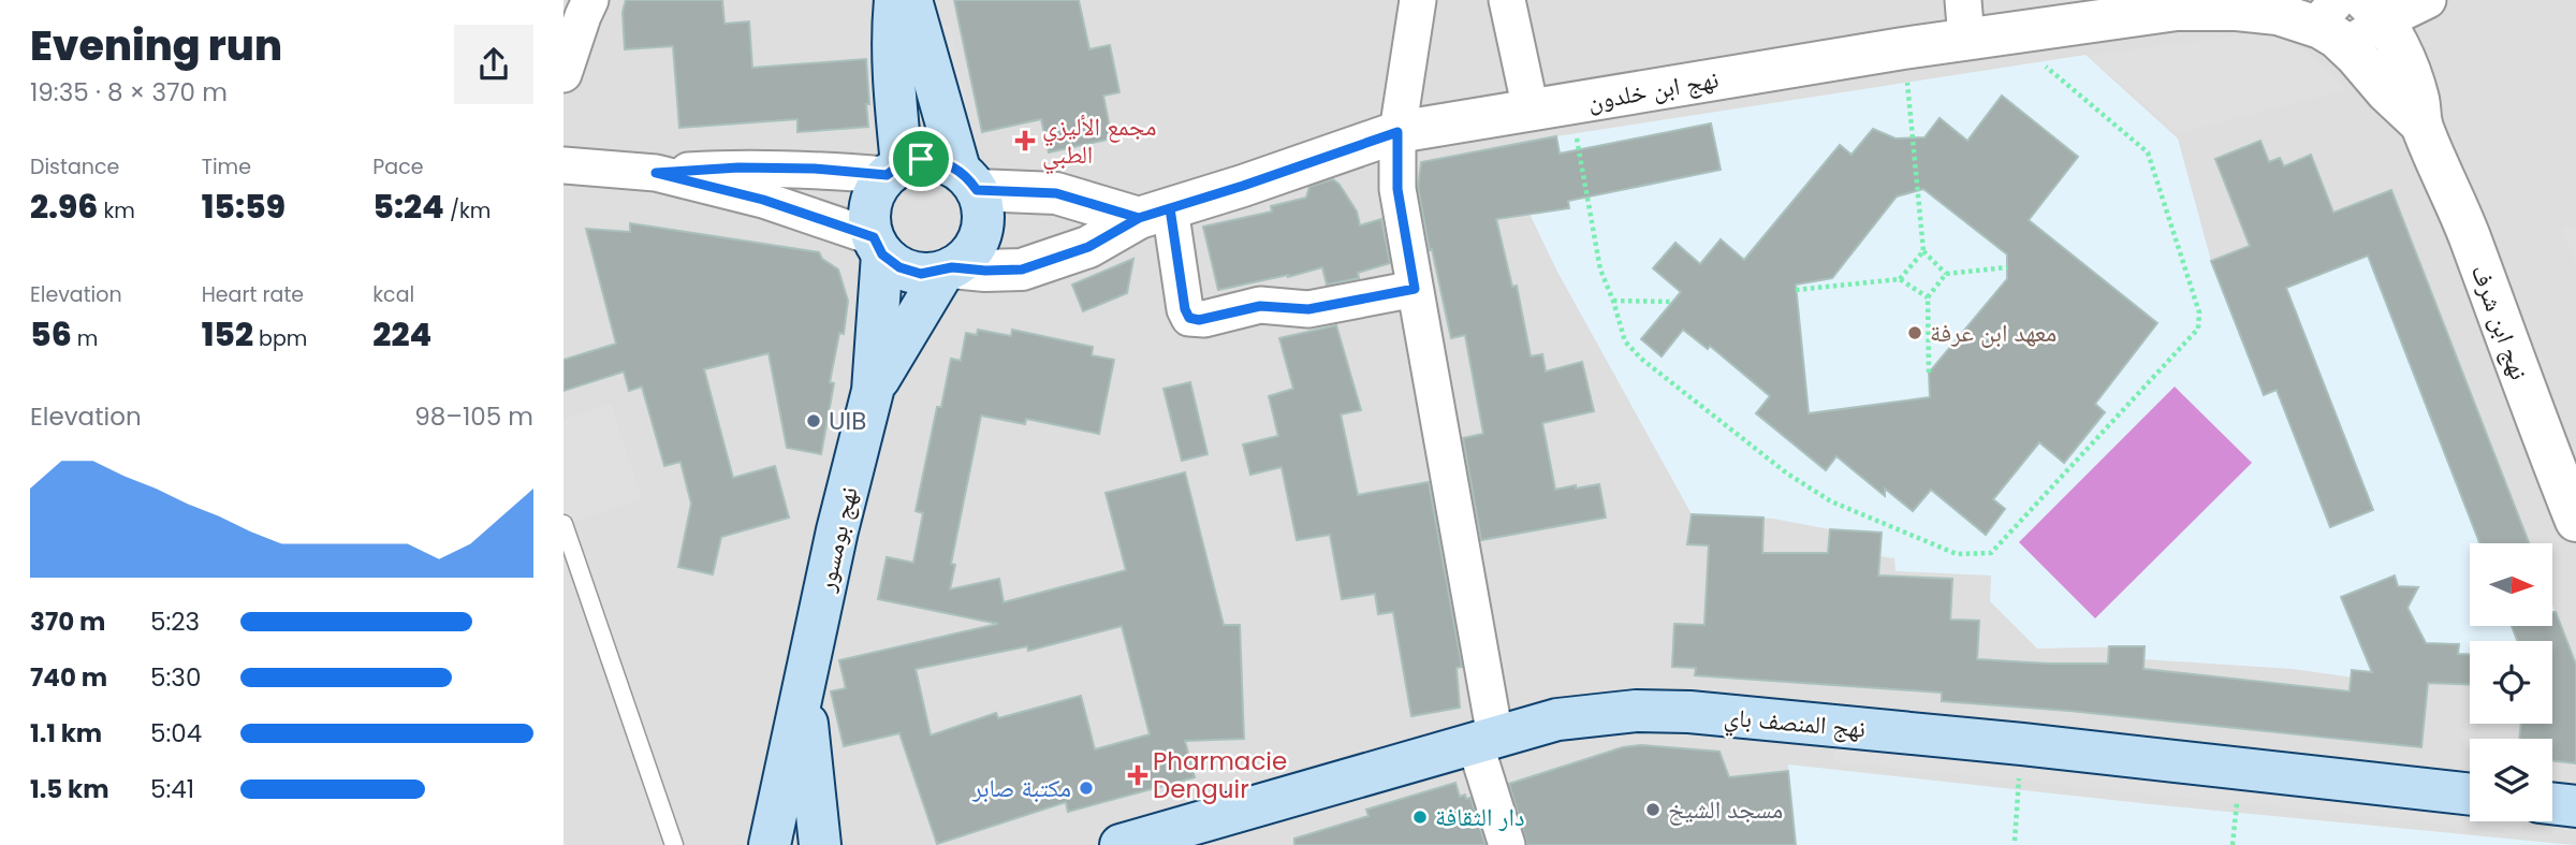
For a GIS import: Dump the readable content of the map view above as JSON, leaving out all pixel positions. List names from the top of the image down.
{
  "streets": {
    "main road": ["نهج بومسور", "نهج المنصف باي"],
    "street": ["نهج ابن خلدون", "نهج ابن شرف"]
  },
  "crossings": [
    ["نهج ابن خلدون", "نهج ابن شرف"],
    ["نهج ابن خلدون", "نهج بومسور"]
  ],
  "places": {
    "health": ["مجمع الأليزي الطبي", "Pharmacie Denguir"],
    "other": [
      "معهد ابن عرفة",
      "UIB",
      "مكتبة صابر",
      "مسجد الشيخ",
      "دار الثقافة"
    ]
  },
  "north": "right",
  "page": {
    "heading": ["Evening run", "19:35 · 8 × 370 m"],
    "stats": [
      ["Distance", "2.96 km"],
      ["Time", "15:59"],
      ["Pace", "5:24 /km"],
      ["Elevation", "56 m"],
      ["Heart rate", "152 bpm"],
      ["kcal", "224"]
    ],
    "chart": ["Elevation", "98–105 m"],
    "list": [
      {
        "name": "370 m",
        "note": "5:23"
      },
      {
        "name": "740 m",
        "note": "5:30"
      },
      {
        "name": "1.1 km",
        "note": "5:04"
      },
      {
        "name": "1.5 km",
        "note": "5:41"
      }
    ]
  }
}
